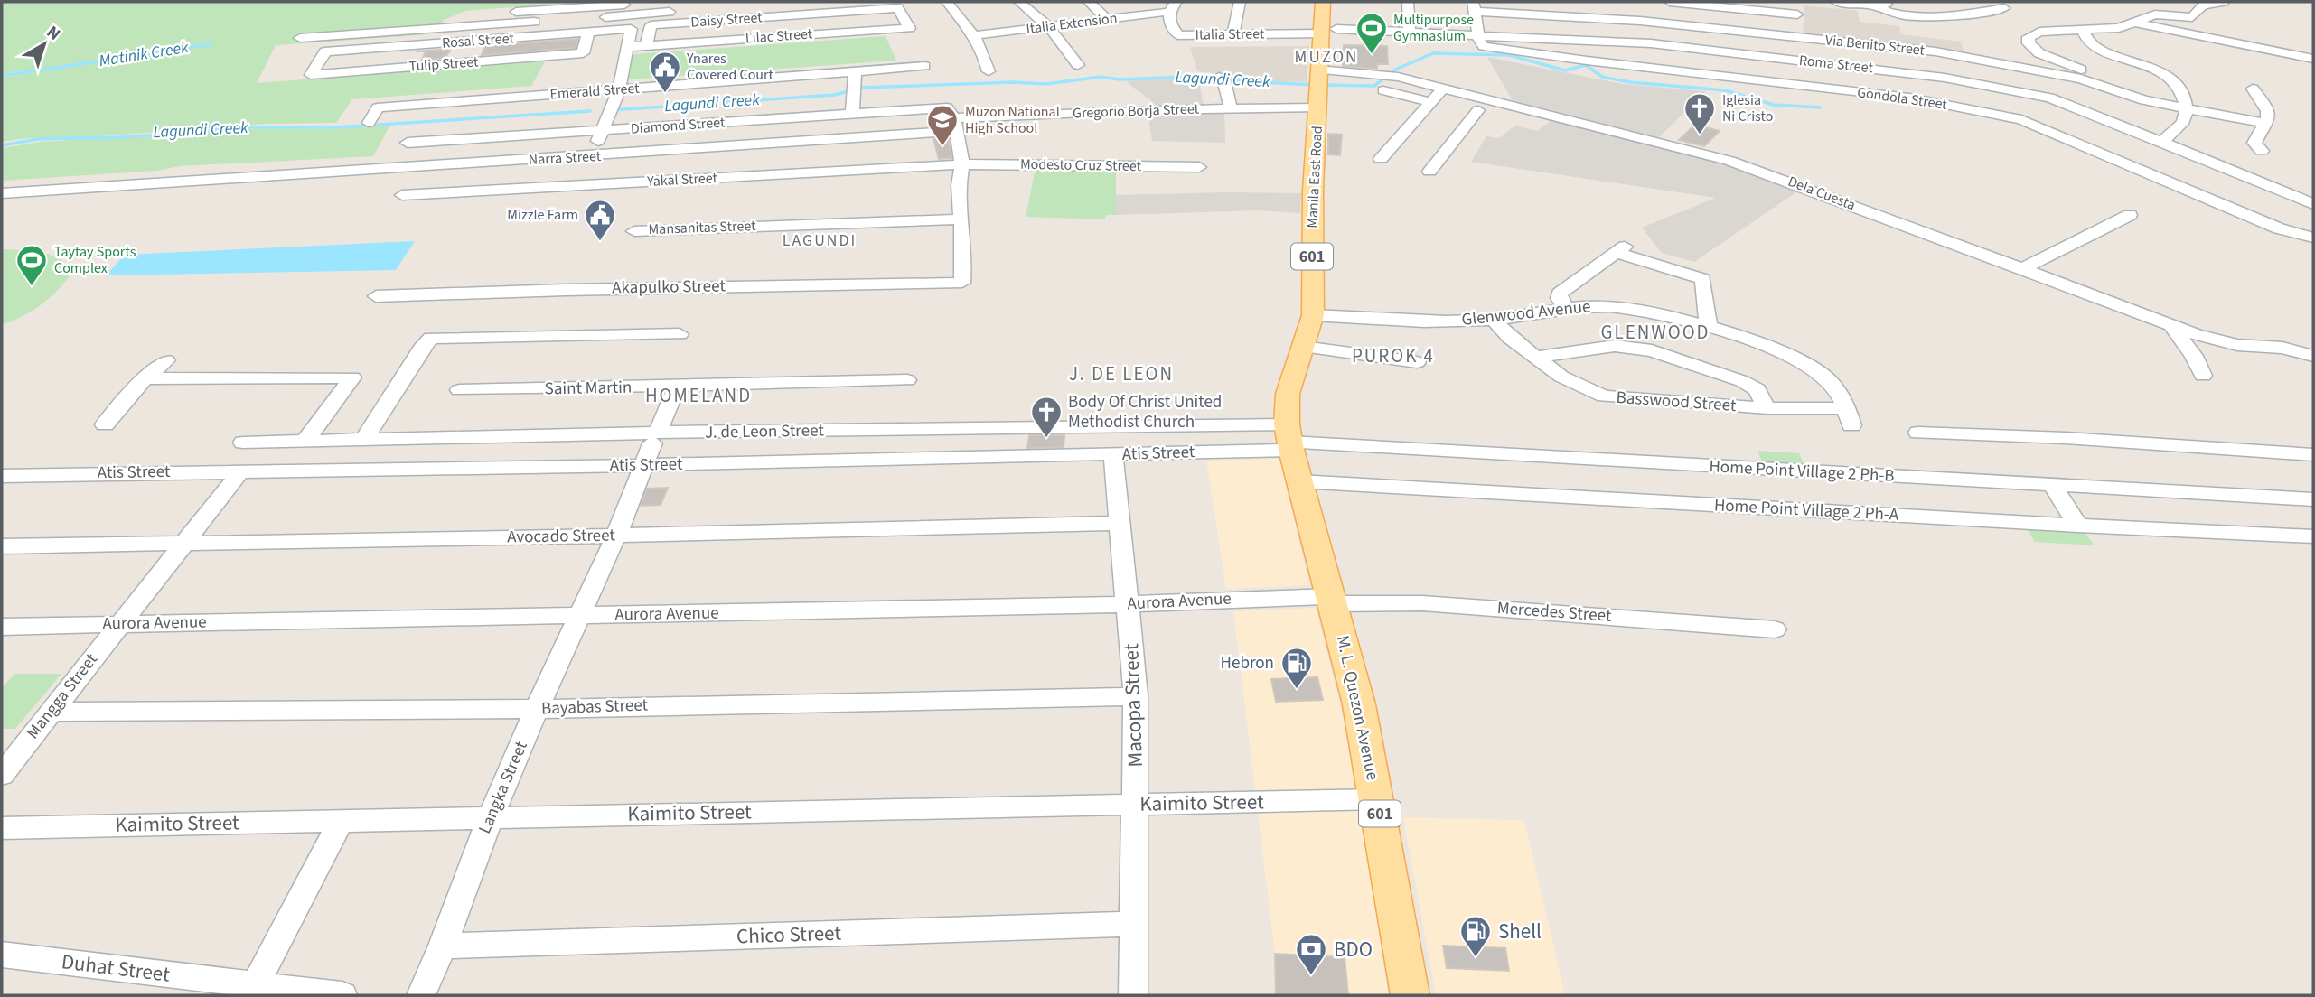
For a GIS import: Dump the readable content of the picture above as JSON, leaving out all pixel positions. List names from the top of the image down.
{
  "streets": {
    "main road": ["Manila East Road", "601", "M. L. Quezon Avenue"],
    "street": [
      "Daisy Street",
      "Italia Extension",
      "Italia Street",
      "Lilac Street",
      "Rosal Street",
      "Via Benito Street",
      "Tulip Street",
      "Roma Street",
      "Emerald Street",
      "Gondola Street",
      "Gregorio Borja Street",
      "Diamond Street",
      "Narra Street",
      "Modesto Cruz Street",
      "Yakal Street",
      "Dela Cuesta",
      "Mansanitas Street",
      "Akapulko Street",
      "Glenwood Avenue",
      "Saint Martin",
      "Basswood Street",
      "J. de Leon Street",
      "Atis Street",
      "Home Point Village 2 Ph-B",
      "Home Point Village 2 Ph-A",
      "Avocado Street",
      "Aurora Avenue",
      "Mercedes Street",
      "Mangga Street",
      "Macopa Street",
      "Bayabas Street",
      "Langka Street",
      "Kaimito Street",
      "Chico Street",
      "Duhat Street"
    ]
  },
  "crossings": [
    ["Daisy Street", "Lilac Street"],
    ["Italia Extension", "Italia Street"],
    ["Italia Street", "Roma Street"],
    ["Italia Street", "Manila East Road"],
    ["Lilac Street", "Rosal Street"],
    ["Rosal Street", "Tulip Street"],
    ["Roma Street", "Gondola Street"],
    ["Roma Street", "Manila East Road"],
    ["Gregorio Borja Street", "Diamond Street"],
    ["Gregorio Borja Street", "Narra Street"],
    ["Gregorio Borja Street", "Manila East Road"],
    ["Diamond Street", "Narra Street"],
    ["Modesto Cruz Street", "Yakal Street"],
    ["Manila East Road", "Dela Cuesta"],
    ["Manila East Road", "Glenwood Avenue"],
    ["Manila East Road", "J. de Leon Street"],
    ["Manila East Road", "Atis Street"],
    ["Manila East Road", "Home Point Village 2 Ph-B"],
    ["Manila East Road", "M. L. Quezon Avenue"],
    ["Mansanitas Street", "Akapulko Street"],
    ["Glenwood Avenue", "Basswood Street"],
    ["Saint Martin", "Langka Street"],
    ["J. de Leon Street", "Atis Street"],
    ["J. de Leon Street", "Home Point Village 2 Ph-B"],
    ["J. de Leon Street", "M. L. Quezon Avenue"],
    ["J. de Leon Street", "Langka Street"],
    ["Atis Street", "Home Point Village 2 Ph-B"],
    ["Atis Street", "Mangga Street"],
    ["Atis Street", "Macopa Street"],
    ["Atis Street", "M. L. Quezon Avenue"],
    ["Atis Street", "Langka Street"],
    ["Home Point Village 2 Ph-B", "M. L. Quezon Avenue"],
    ["Home Point Village 2 Ph-A", "M. L. Quezon Avenue"],
    ["Avocado Street", "Mangga Street"],
    ["Avocado Street", "Macopa Street"],
    ["Avocado Street", "Langka Street"],
    ["Aurora Avenue", "Mercedes Street"],
    ["Aurora Avenue", "Mangga Street"],
    ["Aurora Avenue", "Macopa Street"],
    ["Aurora Avenue", "M. L. Quezon Avenue"],
    ["Aurora Avenue", "Langka Street"],
    ["Mercedes Street", "M. L. Quezon Avenue"],
    ["Mangga Street", "Bayabas Street"],
    ["Macopa Street", "Bayabas Street"],
    ["Macopa Street", "Kaimito Street"],
    ["Macopa Street", "Chico Street"],
    ["Bayabas Street", "Langka Street"],
    ["M. L. Quezon Avenue", "Kaimito Street"],
    ["Langka Street", "Kaimito Street"],
    ["Langka Street", "Chico Street"]
  ],
  "districts": [
    "MUZON",
    "LAGUNDI",
    "GLENWOOD",
    "PUROK 4",
    "J. DE LEON",
    "HOMELAND"
  ],
  "water": ["Matinik Creek", "Lagundi Creek"],
  "places": {
    "sports": ["Multipurpose Gymnasium", "Taytay Sports Complex"],
    "public building": ["Ynares Covered Court", "Mizzle Farm"],
    "church": ["Iglesia Ni Cristo", "Body Of Christ United Methodist Church"],
    "school or university": ["Muzon National High School"],
    "fuel station": ["Hebron", "Shell"],
    "bank": ["BDO"]
  },
  "north": "top right"
}
